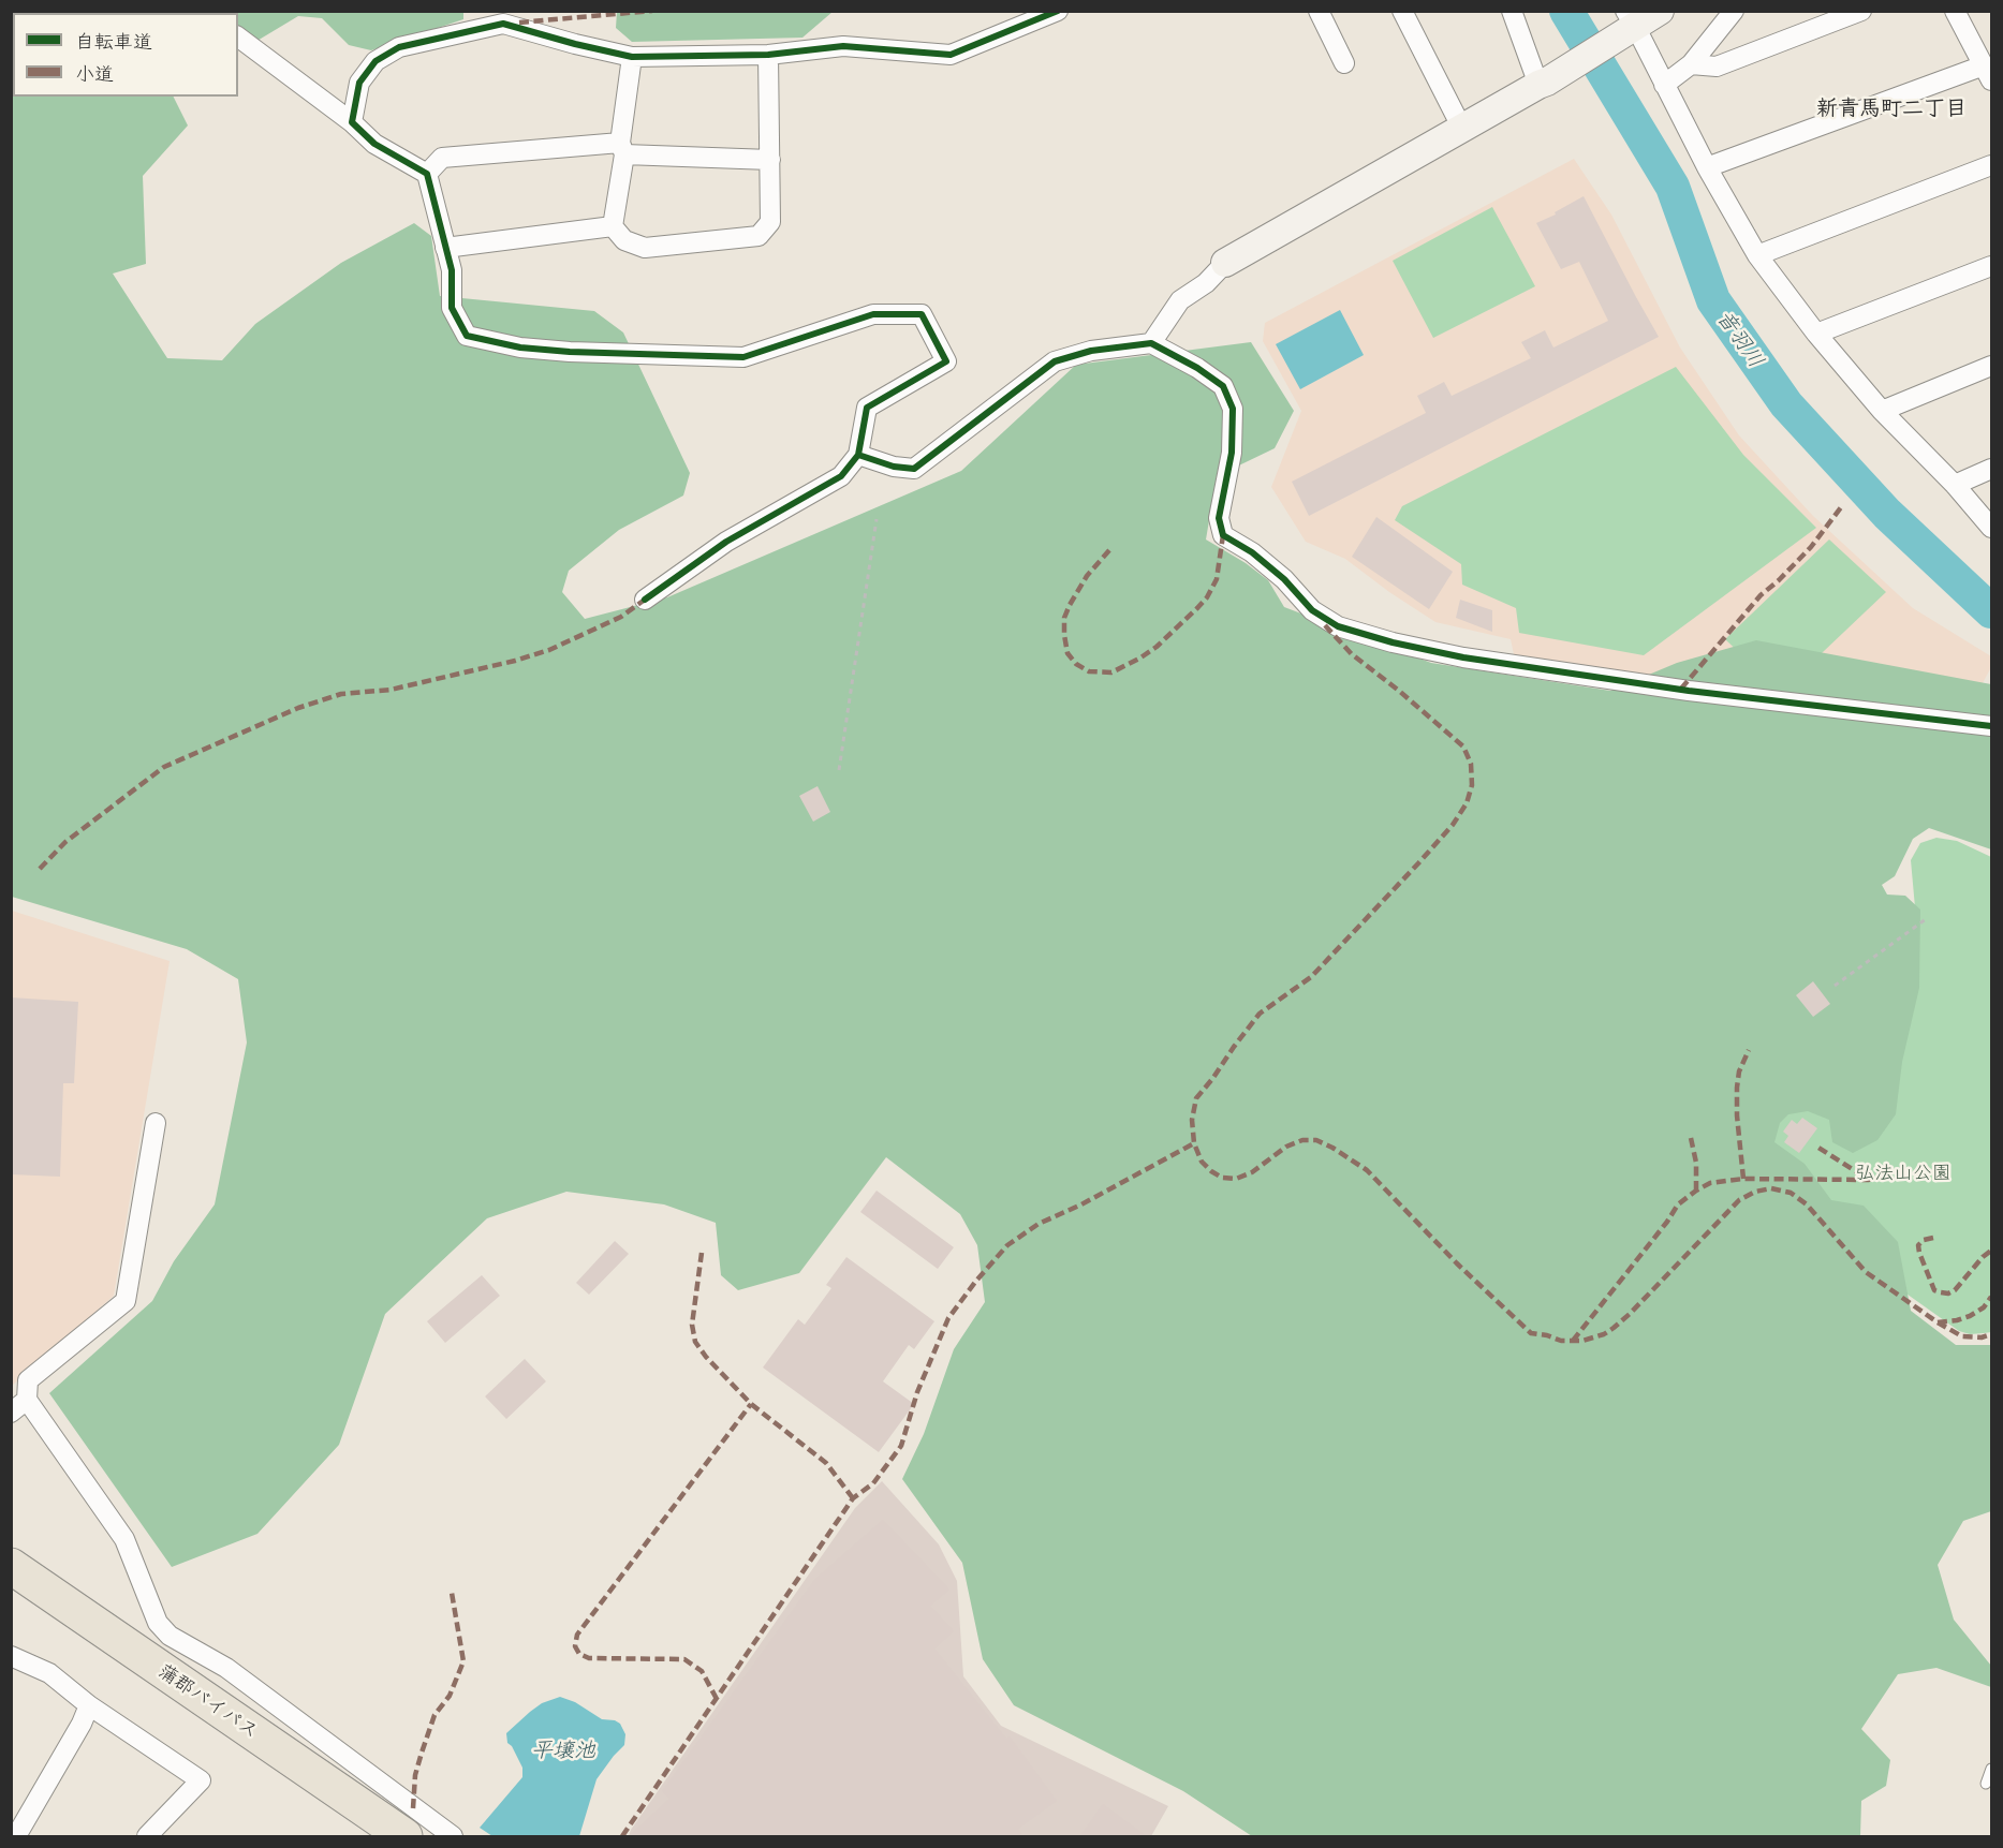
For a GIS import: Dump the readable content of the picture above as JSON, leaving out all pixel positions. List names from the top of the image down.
{
  "streets": {
    "highway": ["蒲郡バイパス"]
  },
  "districts": ["新青馬町二丁目"],
  "water": ["音羽川", "平壌池"],
  "parks": ["弘法山公園"],
  "legend": ["自転車道", "小道"]
}
